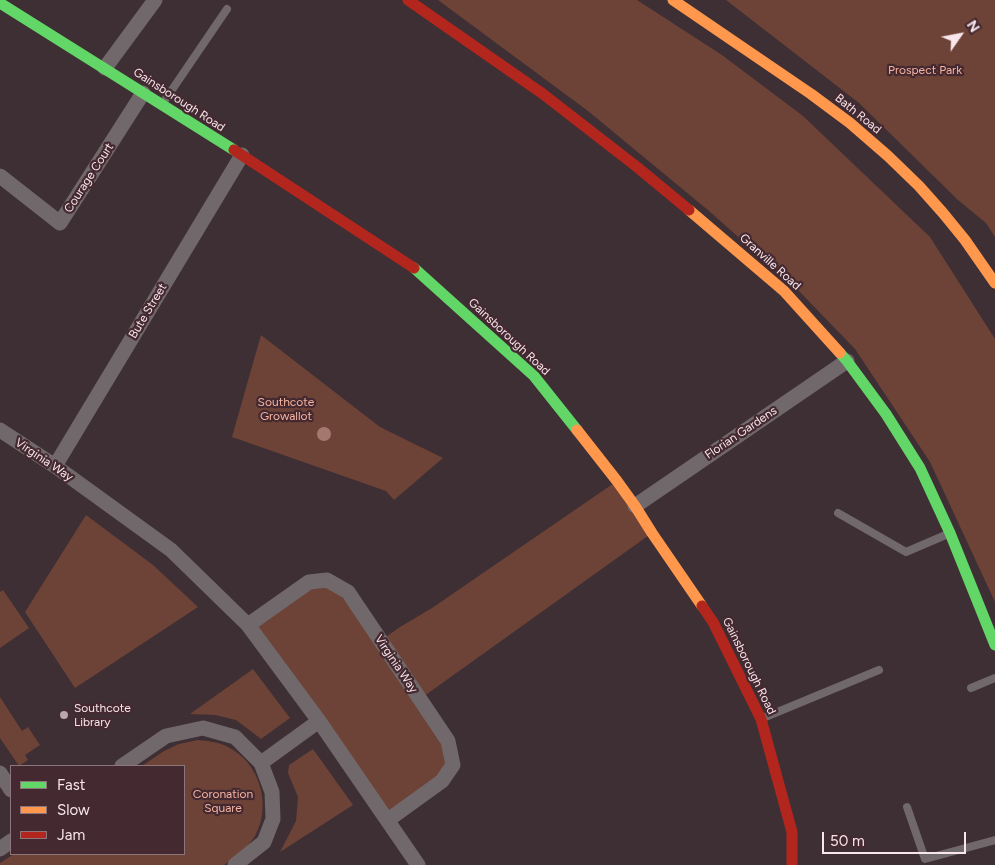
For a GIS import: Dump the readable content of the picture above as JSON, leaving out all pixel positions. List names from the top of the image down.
{
  "streets": {
    "street": [
      "Gainsborough Road",
      "Bath Road",
      "Courage Court",
      "Granville Road",
      "Bute Street",
      "Florian Gardens",
      "Virginia Way"
    ]
  },
  "crossings": [
    ["Gainsborough Road", "Courage Court"],
    ["Gainsborough Road", "Bute Street"],
    ["Gainsborough Road", "Florian Gardens"],
    ["Granville Road", "Florian Gardens"],
    ["Bute Street", "Virginia Way"]
  ],
  "parks": ["Prospect Park", "Southcote Growallot", "Coronation Square"],
  "places": ["Southcote Library"],
  "legend": ["Fast", "Slow", "Jam"],
  "scale_bar": "50 m",
  "north": "top right"
}
